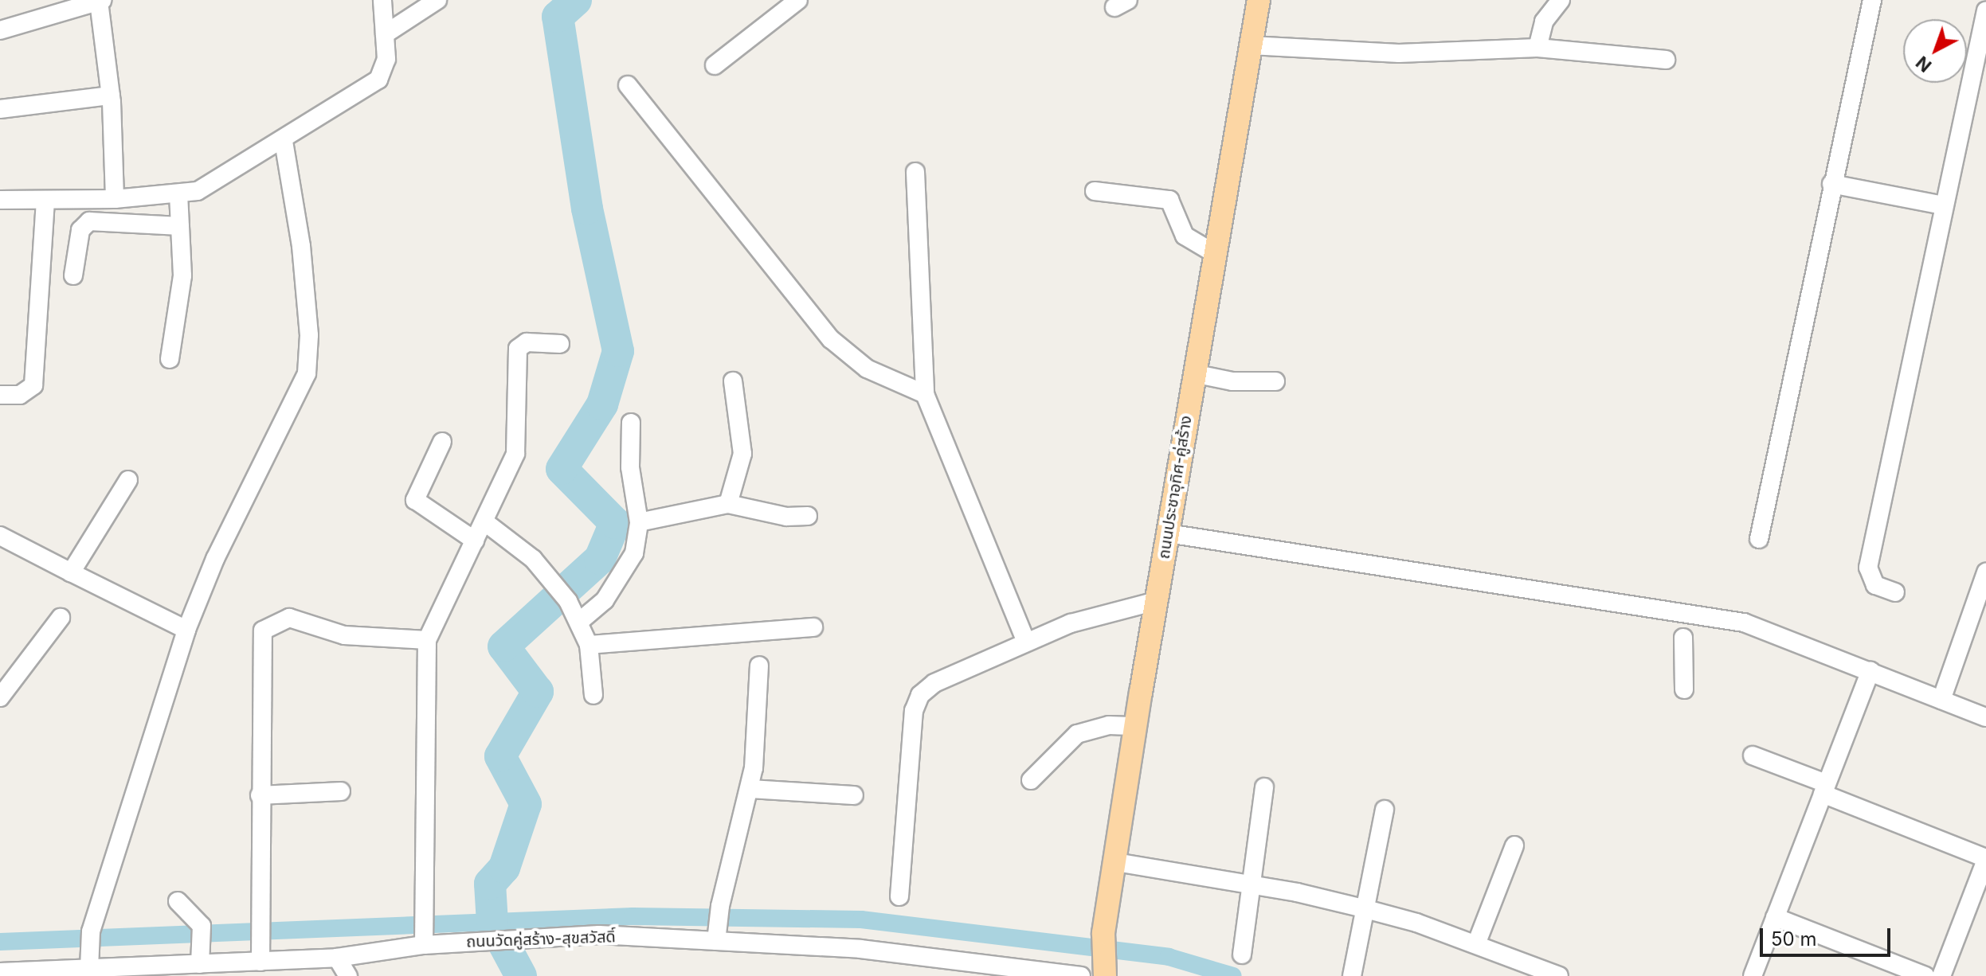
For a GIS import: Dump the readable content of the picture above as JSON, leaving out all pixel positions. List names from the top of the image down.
{
  "streets": {
    "main road": ["ถนนประชาอุทิศ-คู่สร้าง"],
    "street": ["ถนนวัดคู่สร้าง-สุขสวัสดิ์"]
  },
  "scale_bar": "50 m",
  "north": "bottom left"
}
